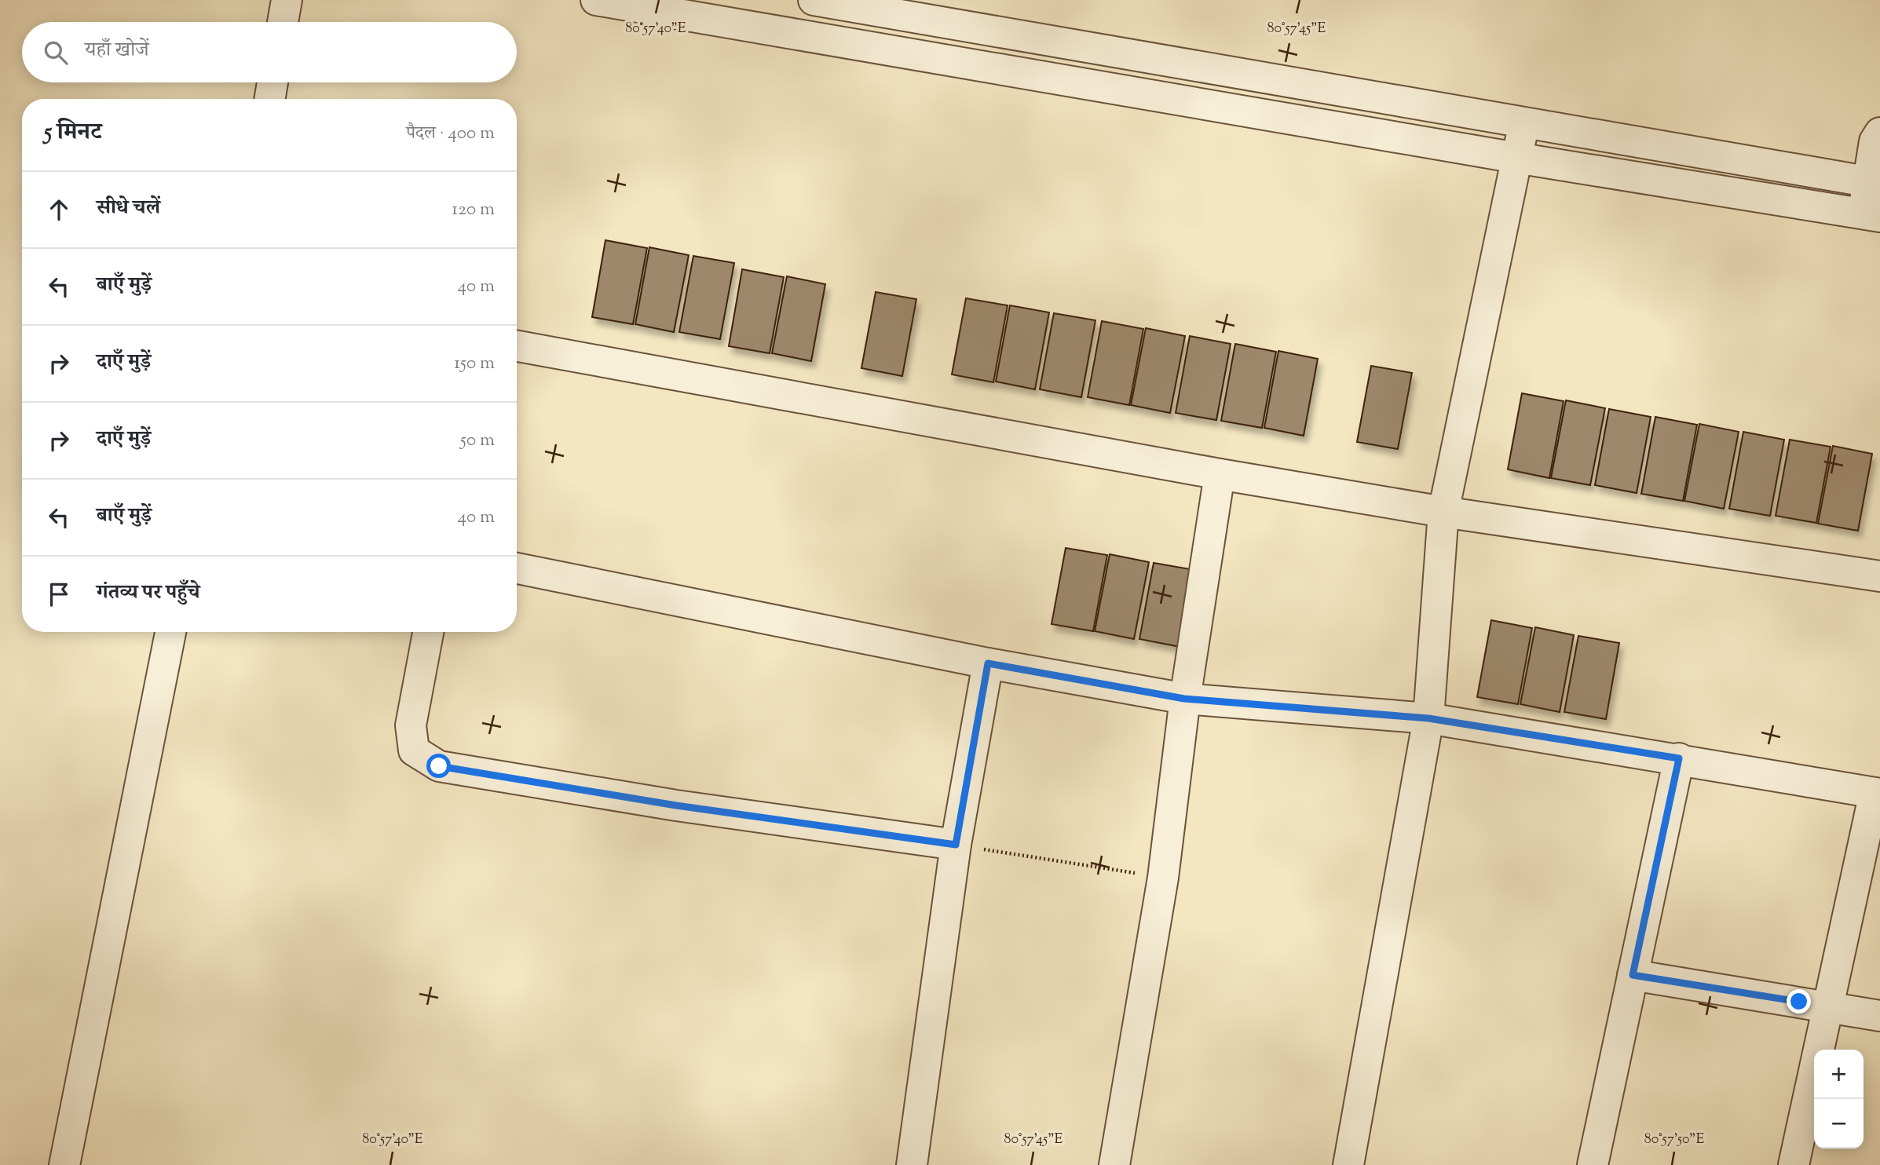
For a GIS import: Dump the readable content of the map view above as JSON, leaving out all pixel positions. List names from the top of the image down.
{
  "page": {
    "search": "यहाँ खोजें",
    "heading": ["5 मिनट", "पैदल · 400 m"],
    "list": [
      ["सीधे चलें", "120 m"],
      ["बाएँ मुड़ें", "40 m"],
      ["दाएँ मुड़ें", "150 m"],
      ["दाएँ मुड़ें", "50 m"],
      ["बाएँ मुड़ें", "40 m"],
      "गंतव्य पर पहुँचे"
    ],
    "map_buttons": ["+", "−"]
  },
  "coordinates": ["80°57'40\"E", "80°57'45\"E", "80°57'50\"E"]
}
